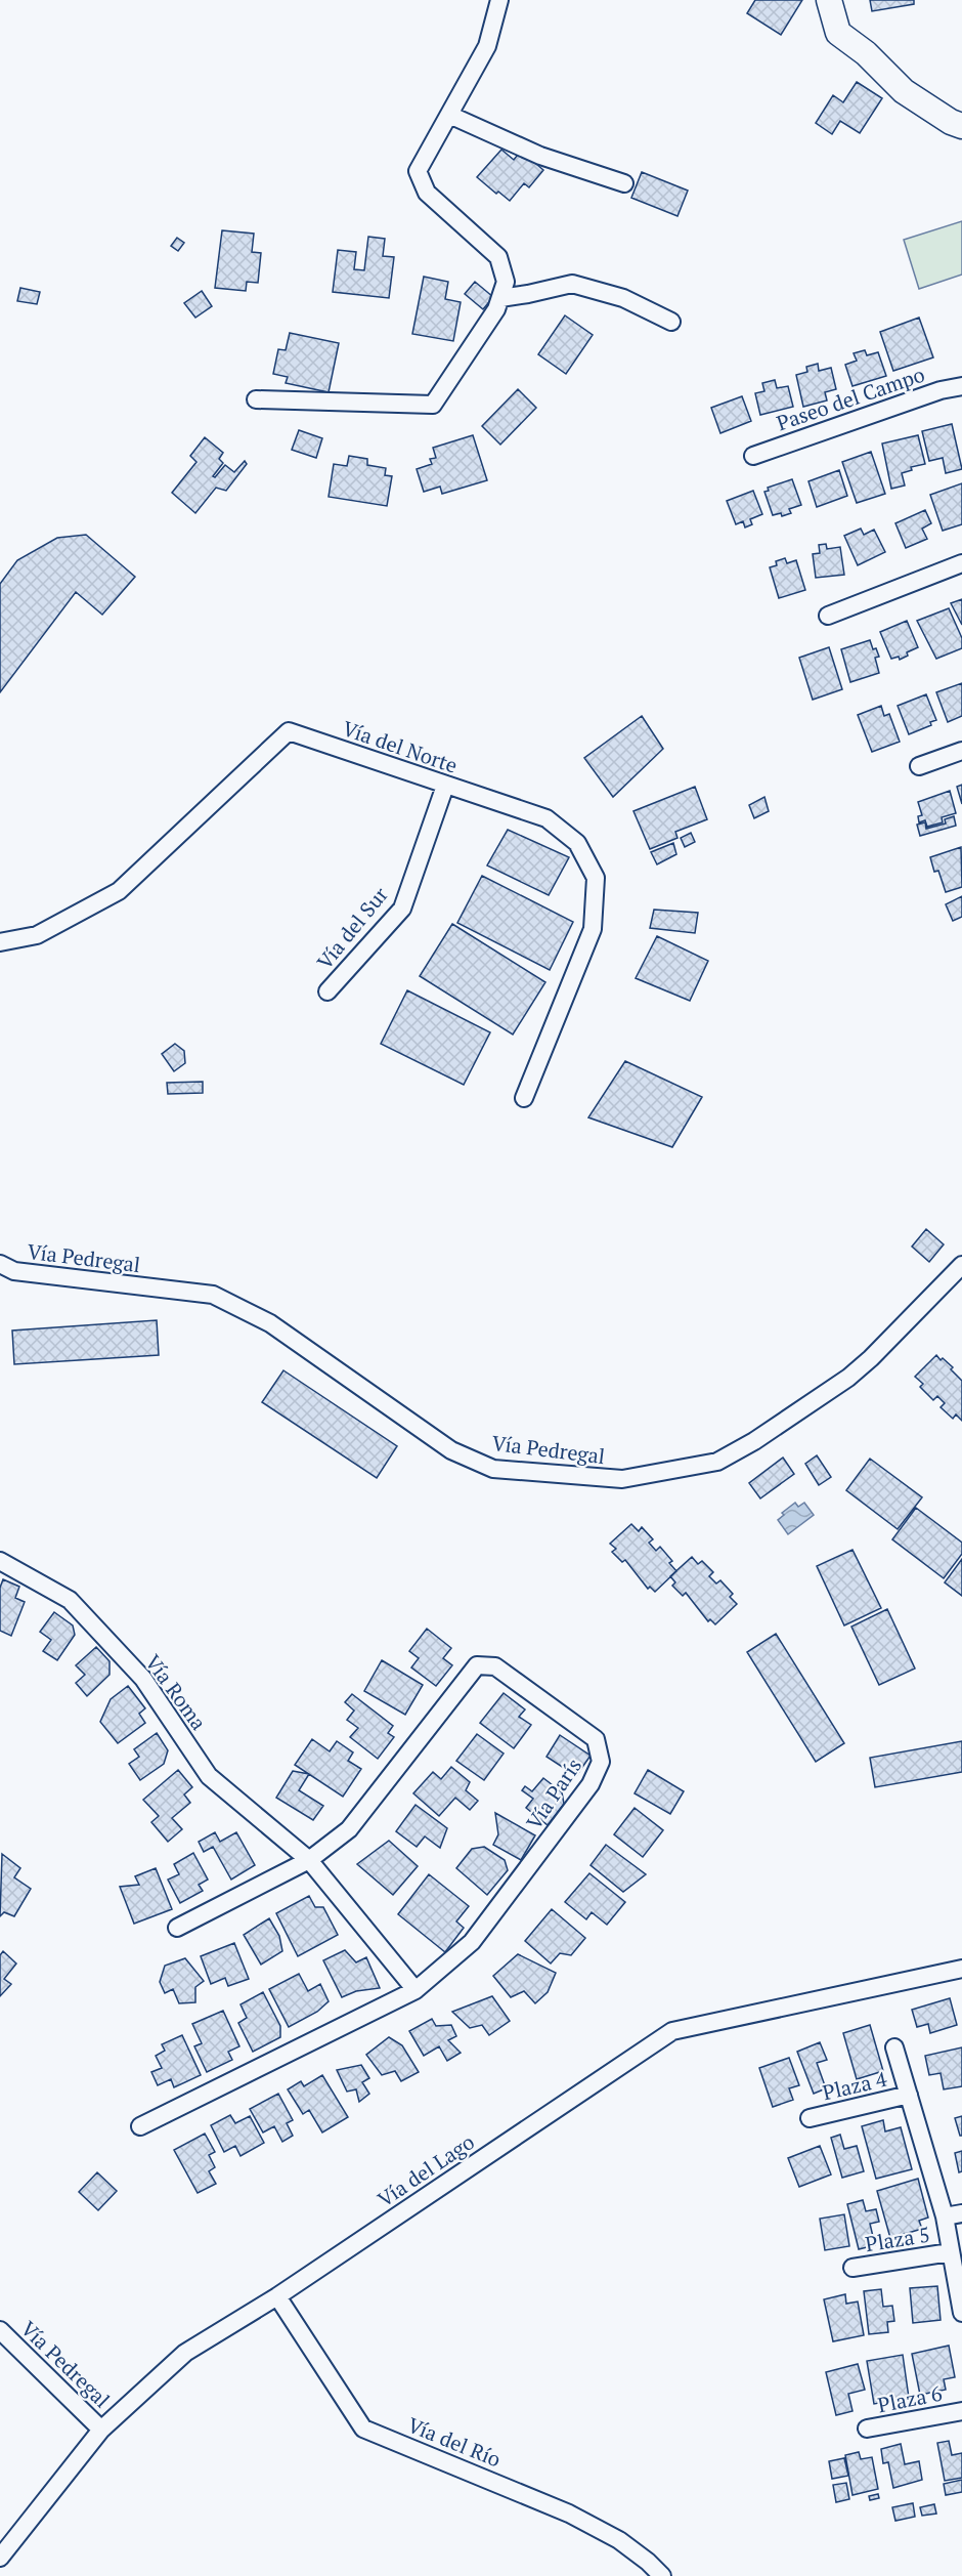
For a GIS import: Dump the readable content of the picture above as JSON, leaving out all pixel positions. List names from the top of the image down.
{
  "streets": {
    "street": [
      "Paseo del Campo",
      "Vía del Norte",
      "Vía del Sur",
      "Vía Pedregal",
      "Vía Roma",
      "Vía París",
      "Plaza 4",
      "Vía del Lago",
      "Plaza 5",
      "Plaza 6",
      "Vía del Río"
    ]
  },
  "crossings": [
    ["Vía del Norte", "Vía del Sur"],
    ["Vía Pedregal", "Vía del Lago"],
    ["Vía Roma", "Vía París"],
    ["Vía del Lago", "Vía del Río"]
  ]
}
